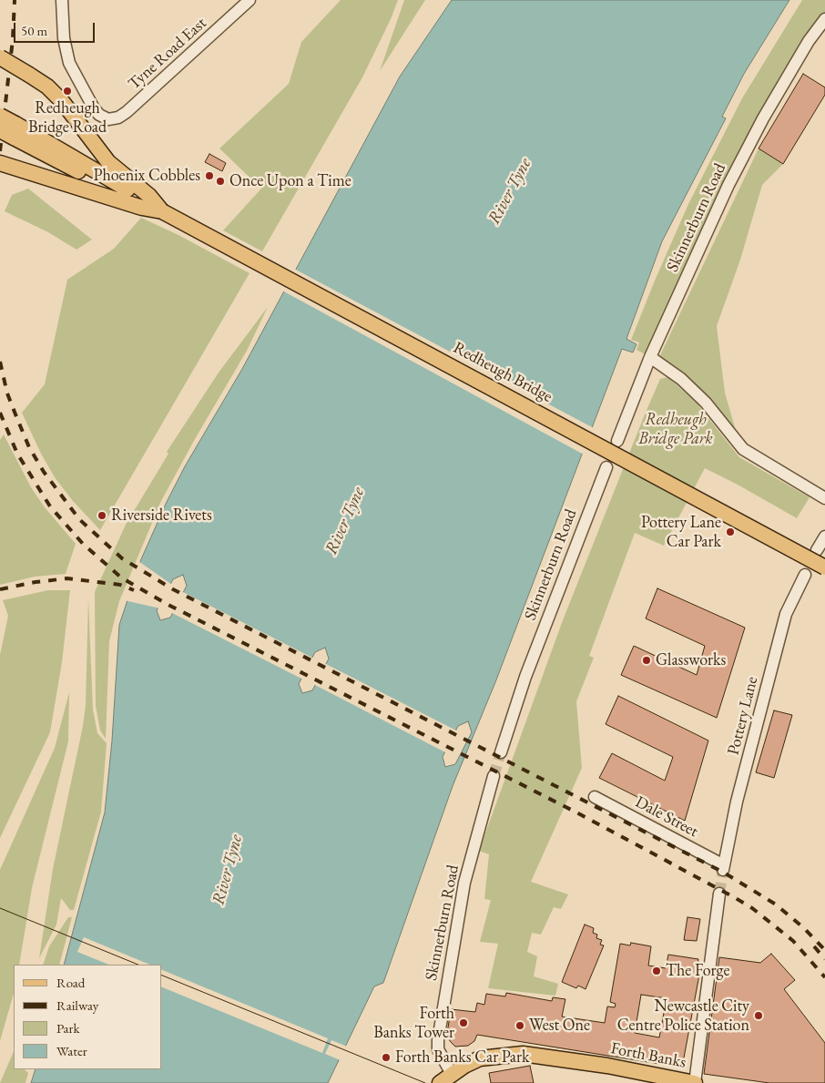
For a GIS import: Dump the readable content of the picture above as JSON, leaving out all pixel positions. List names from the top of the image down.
{
  "streets": {
    "main road": ["Redheugh Bridge", "Forth Banks"],
    "street": [
      "Tyne Road East",
      "Skinnerburn Road",
      "Pottery Lane",
      "Dale Street"
    ]
  },
  "crossings": [
    ["Skinnerburn Road", "Forth Banks"],
    ["Pottery Lane", "Dale Street"]
  ],
  "water": ["River Tyne"],
  "parks": ["Redheugh Bridge Park"],
  "places": [
    "Redheugh Bridge Road",
    "Phoenix Cobbles",
    "Once Upon a Time",
    "Riverside Rivets",
    "Pottery Lane Car Park",
    "Glassworks",
    "The Forge",
    "Newcastle City Centre Police Station",
    "Forth Banks Tower",
    "West One",
    "Forth Banks Car Park"
  ],
  "legend": [
    "Road",
    "Railway",
    "Park",
    "Water"
  ],
  "scale_bar": "50 m"
}
